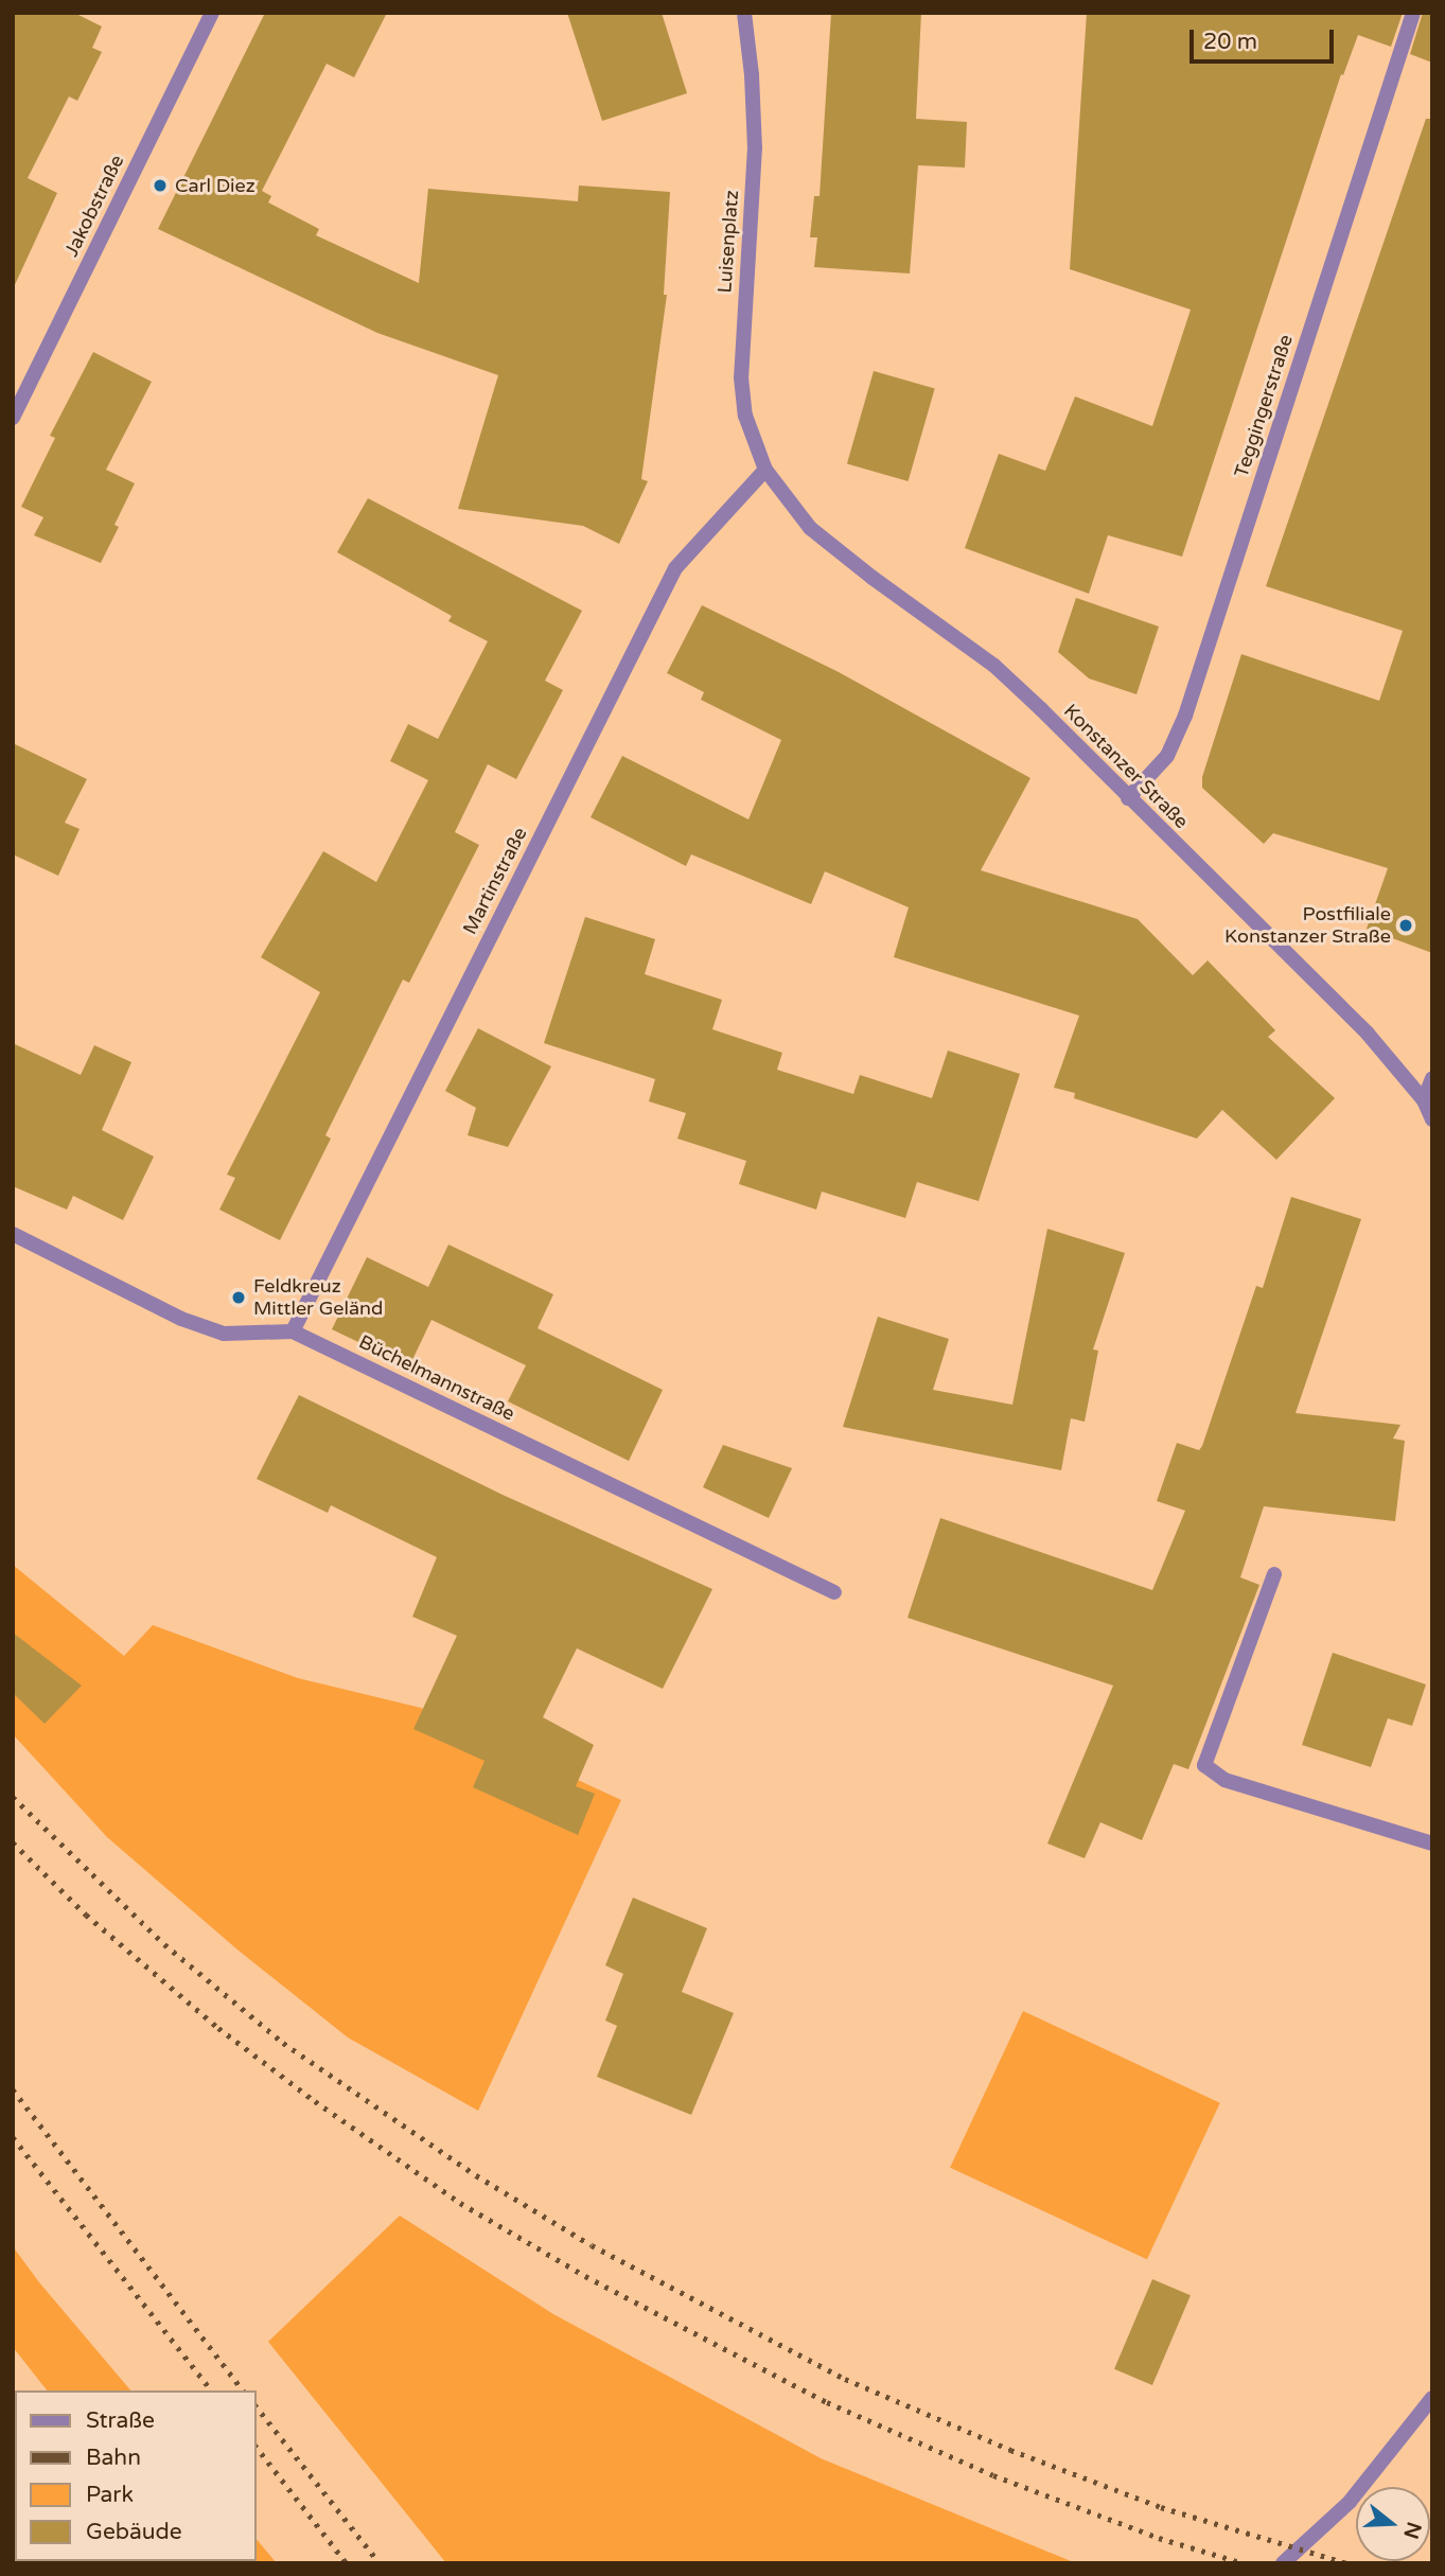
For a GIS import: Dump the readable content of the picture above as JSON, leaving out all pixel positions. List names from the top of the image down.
{
  "streets": {
    "street": [
      "Jakobstraße",
      "Luisenplatz",
      "Teggingerstraße",
      "Konstanzer Straße",
      "Martinstraße",
      "Büchelmannstraße"
    ]
  },
  "crossings": [
    ["Luisenplatz", "Konstanzer Straße"],
    ["Luisenplatz", "Martinstraße"],
    ["Teggingerstraße", "Konstanzer Straße"],
    ["Konstanzer Straße", "Martinstraße"],
    ["Martinstraße", "Büchelmannstraße"]
  ],
  "places": ["Carl Diez", "Postfiliale Konstanzer Straße", "Feldkreuz Mittler Geländ"],
  "legend": [
    "Straße",
    "Bahn",
    "Park",
    "Gebäude"
  ],
  "scale_bar": "20 m",
  "north": "right"
}
